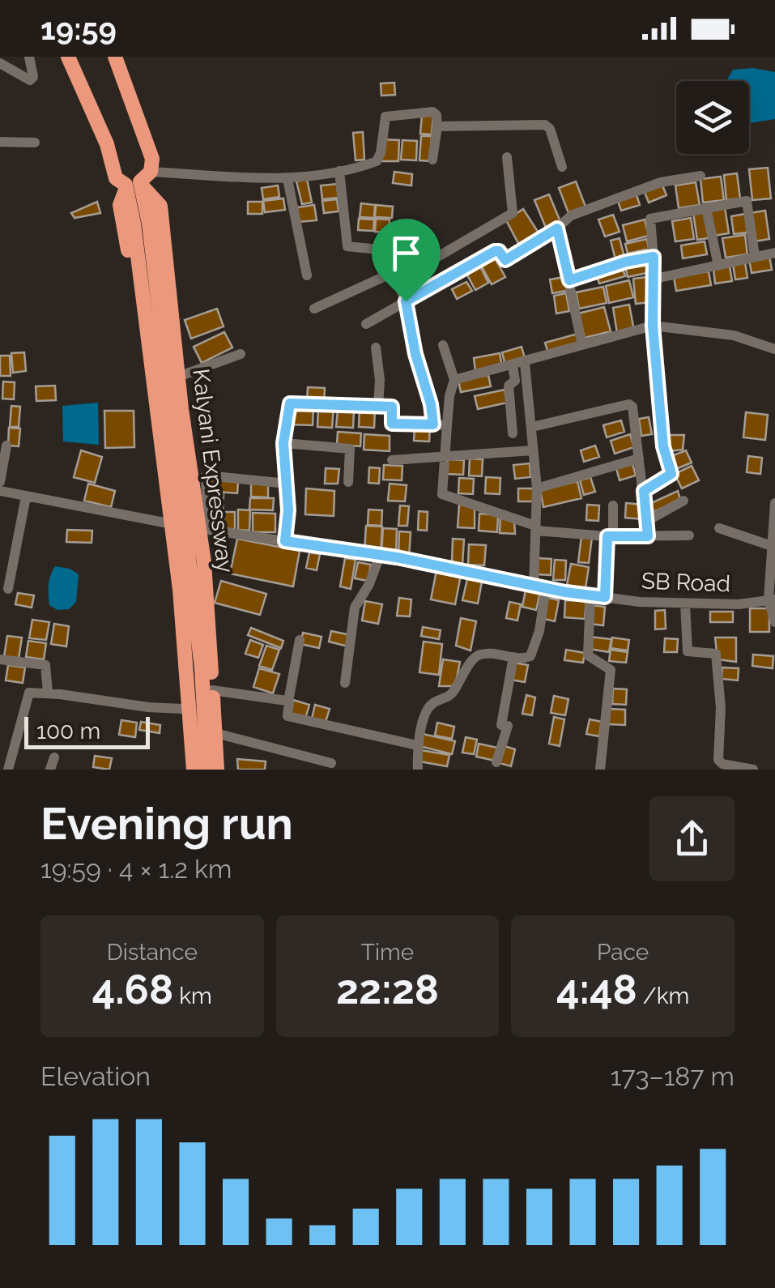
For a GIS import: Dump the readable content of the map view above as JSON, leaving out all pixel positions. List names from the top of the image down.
{
  "streets": {
    "highway": ["Kalyani Expressway"],
    "street": ["SB Road"]
  },
  "crossings": [
    ["Kalyani Expressway", "SB Road"]
  ],
  "scale_bar": "100 m",
  "page": {
    "status": "19:59",
    "scale": "100 m",
    "heading": ["Evening run", "19:59 · 4 × 1.2 km"],
    "stats": [
      ["Distance", "4.68 km"],
      ["Time", "22:28"],
      ["Pace", "4:48 /km"]
    ],
    "chart": ["Elevation", "173–187 m"]
  }
}
